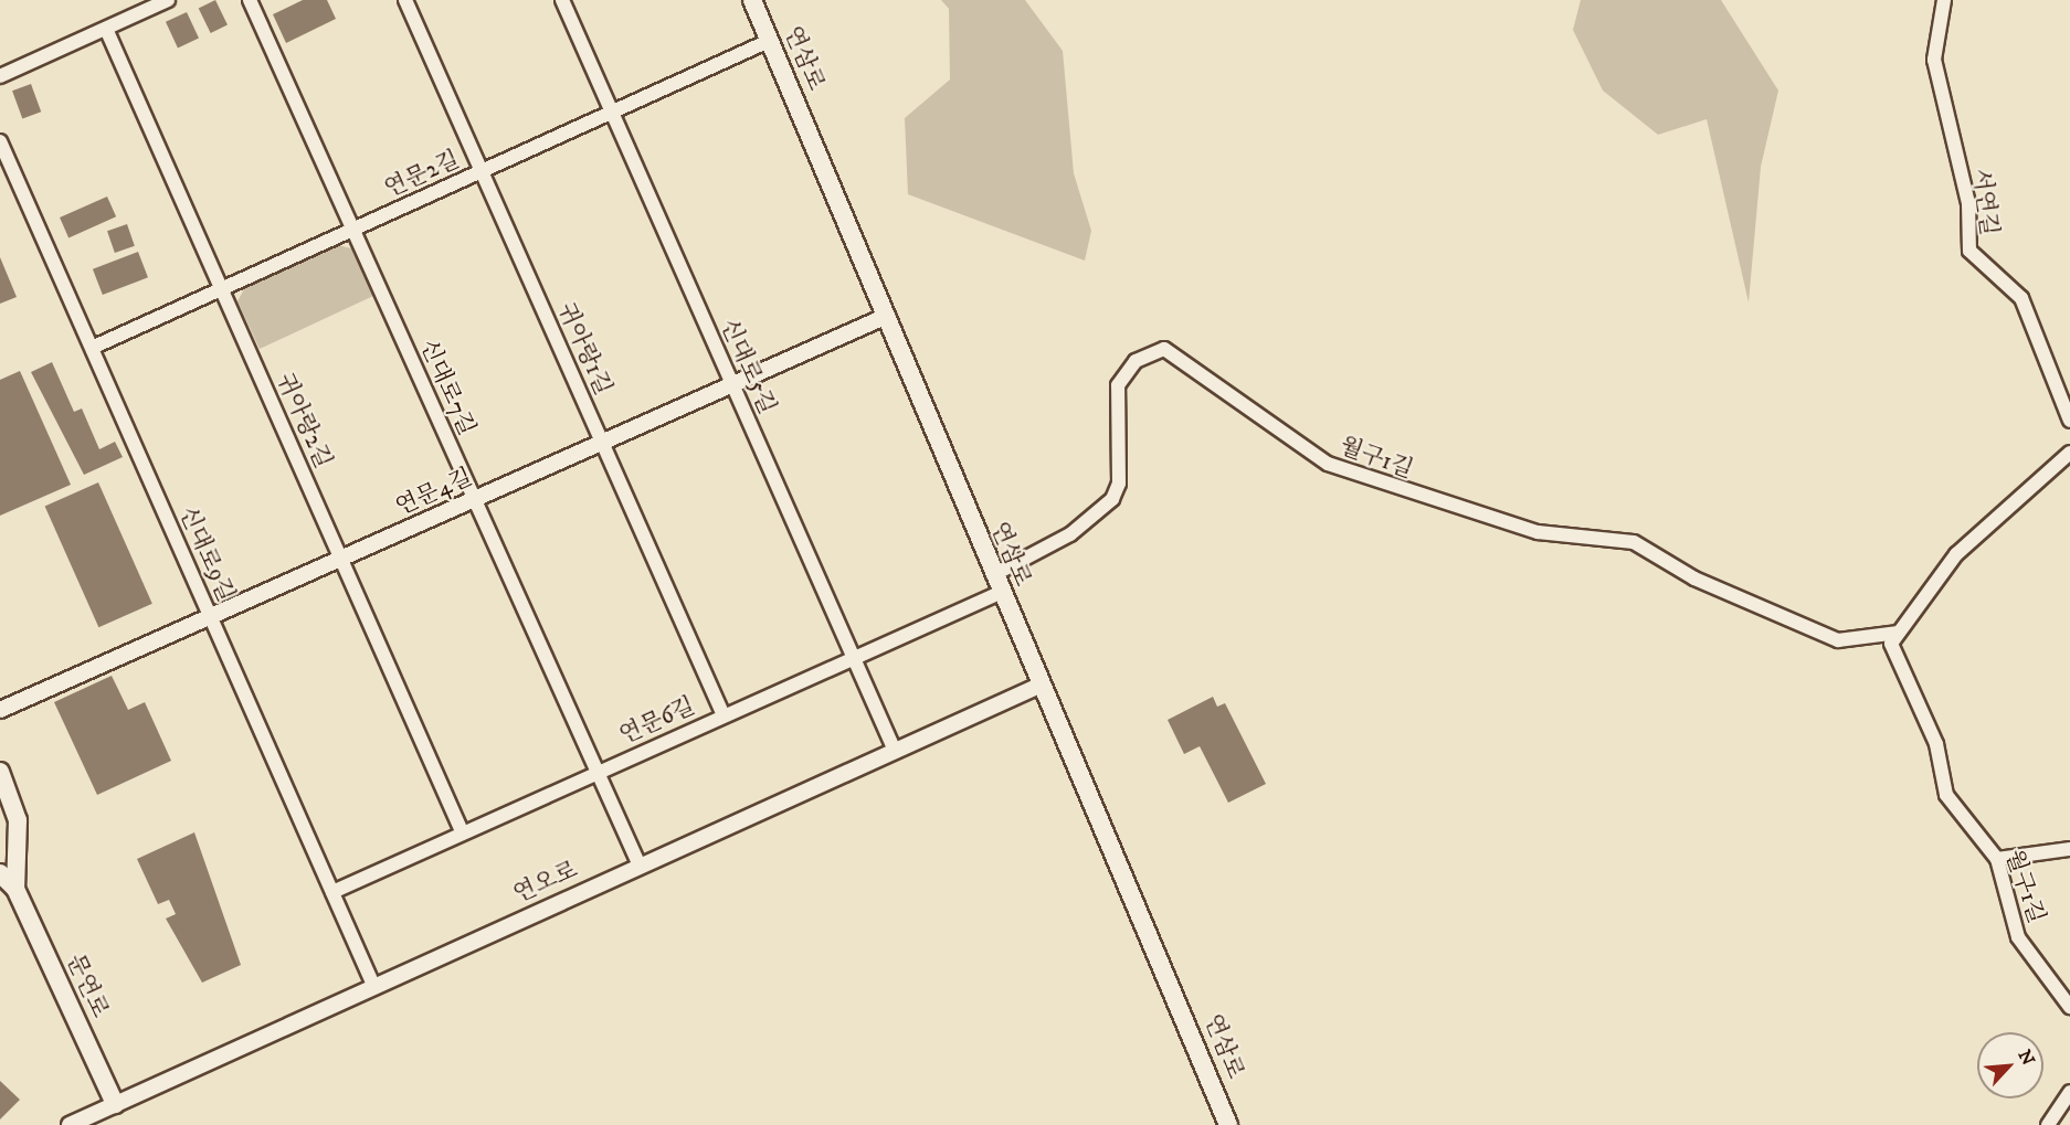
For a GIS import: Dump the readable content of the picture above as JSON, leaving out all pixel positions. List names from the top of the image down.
{
  "streets": {
    "main road": ["연삼로", "문연로"],
    "street": [
      "연문2길",
      "서연길",
      "귀아랑1길",
      "신대로5길",
      "신대로7길",
      "귀아랑2길",
      "월구1길",
      "연문4길",
      "신대로9길",
      "연문6길",
      "연오로"
    ]
  },
  "crossings": [
    ["연삼로", "연문2길"],
    ["연삼로", "월구1길"],
    ["연삼로", "연문4길"],
    ["연삼로", "연문6길"],
    ["연삼로", "연오로"],
    ["연문2길", "귀아랑1길"],
    ["연문2길", "신대로5길"],
    ["연문2길", "신대로7길"],
    ["연문2길", "귀아랑2길"],
    ["연문2길", "신대로9길"],
    ["귀아랑1길", "연문4길"],
    ["귀아랑1길", "연문6길"],
    ["신대로5길", "연문4길"],
    ["신대로5길", "연문6길"],
    ["신대로5길", "연오로"],
    ["신대로7길", "연문4길"],
    ["신대로7길", "연문6길"],
    ["신대로7길", "연오로"],
    ["귀아랑2길", "연문4길"],
    ["귀아랑2길", "연문6길"],
    ["월구1길", "연문6길"],
    ["연문4길", "신대로9길"],
    ["신대로9길", "연문6길"],
    ["신대로9길", "연오로"],
    ["연오로", "문연로"]
  ],
  "north": "top right"
}
